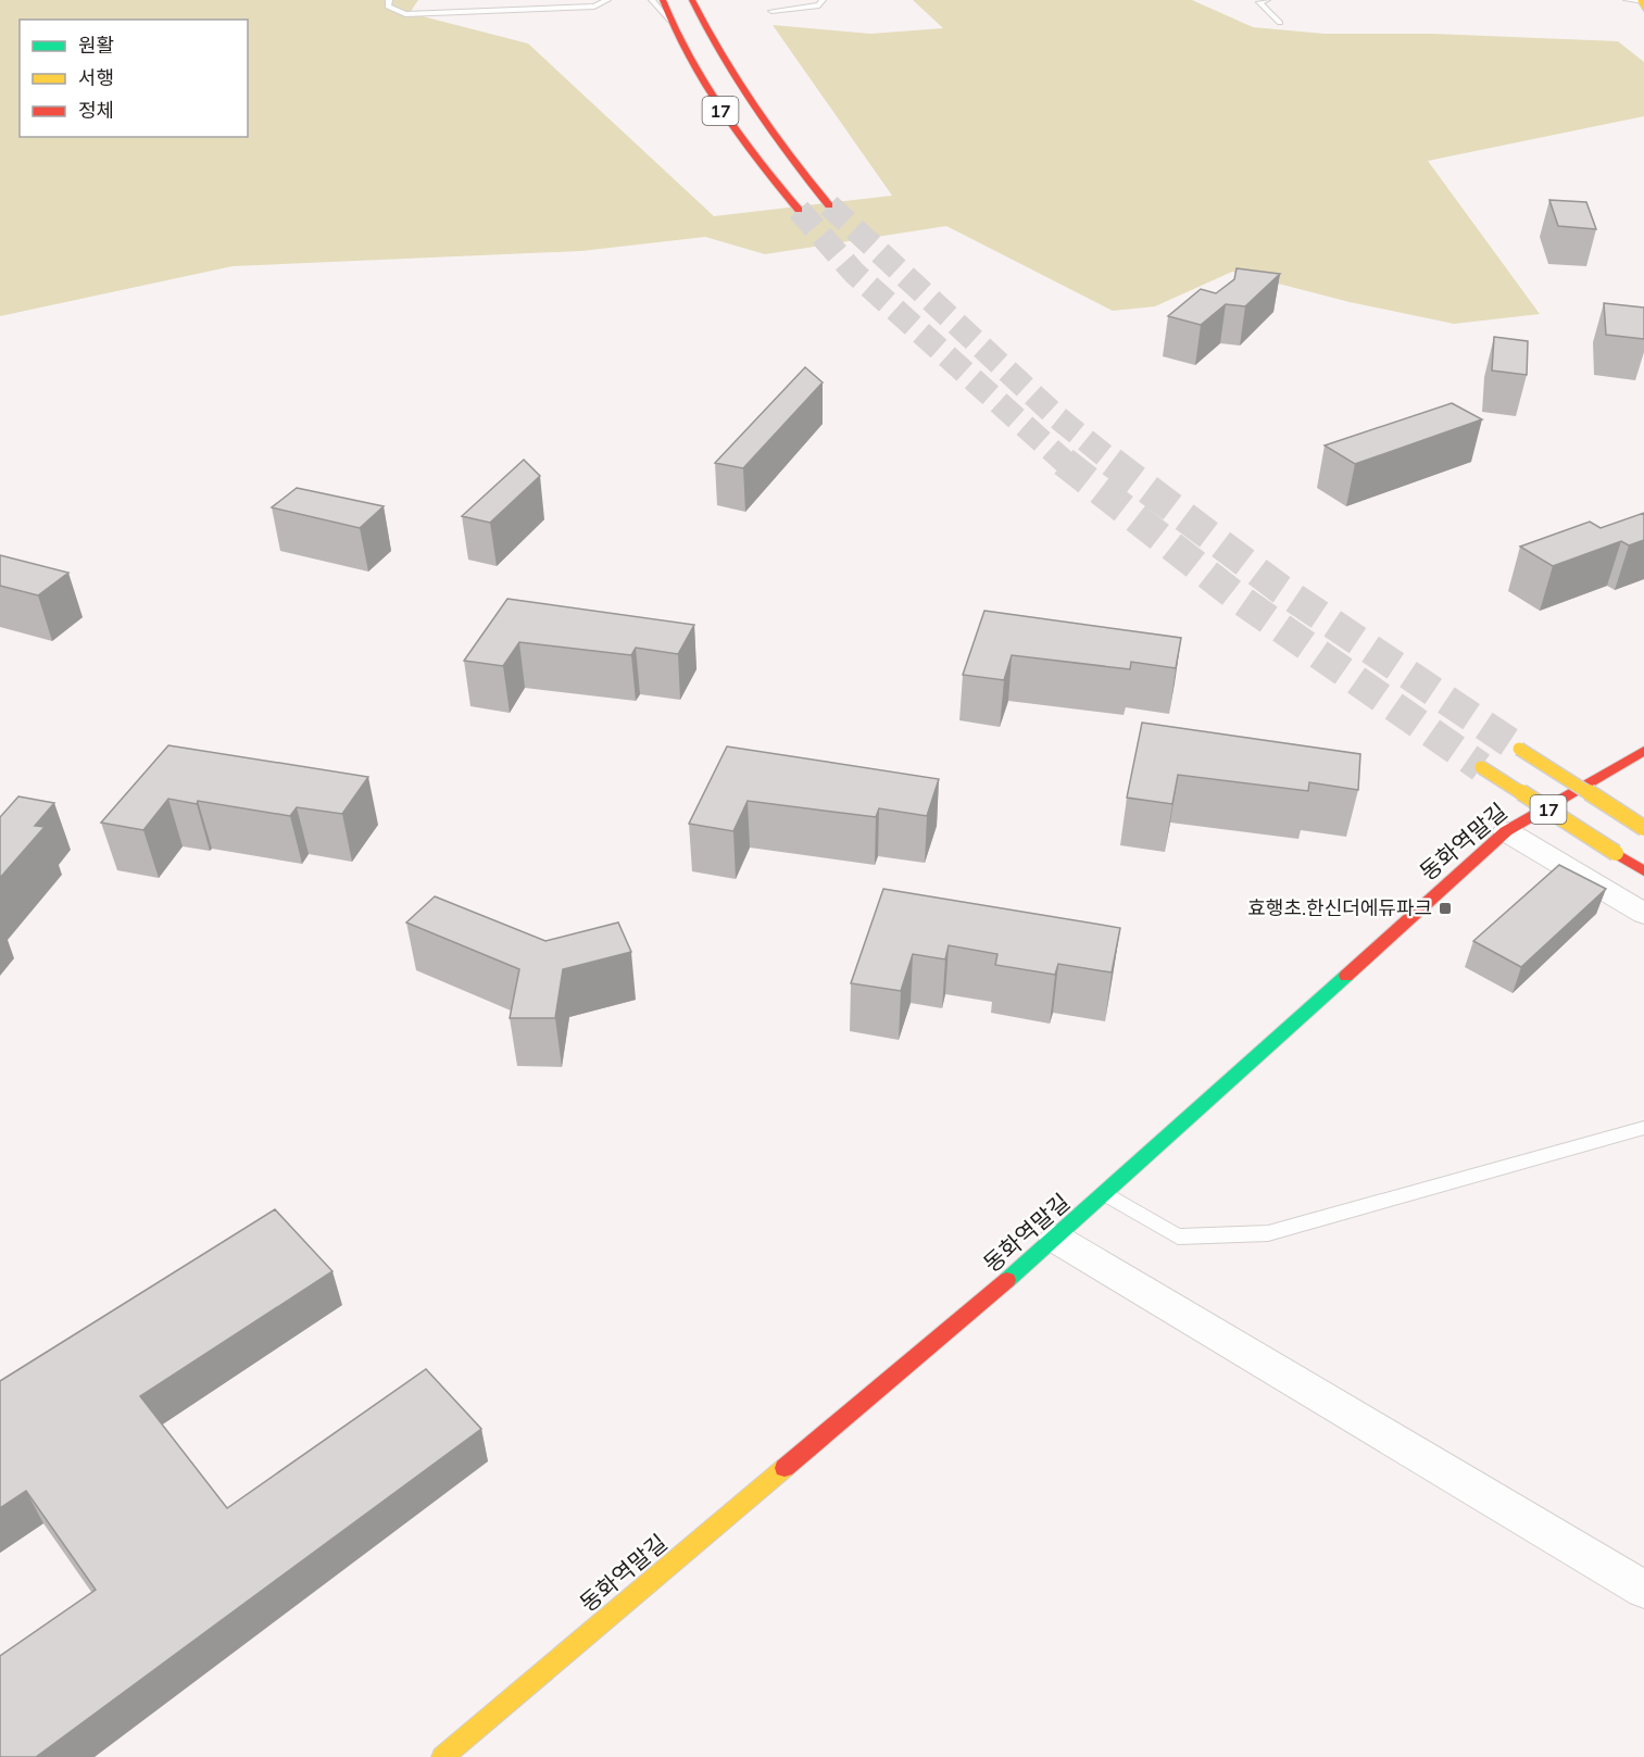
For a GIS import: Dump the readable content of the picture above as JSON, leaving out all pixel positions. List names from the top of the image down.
{
  "streets": {
    "main road": ["17", "동화역말길"]
  },
  "places": {
    "transit": ["효행초.한신더에듀파크"]
  },
  "legend": ["원활", "서행", "정체"]
}
